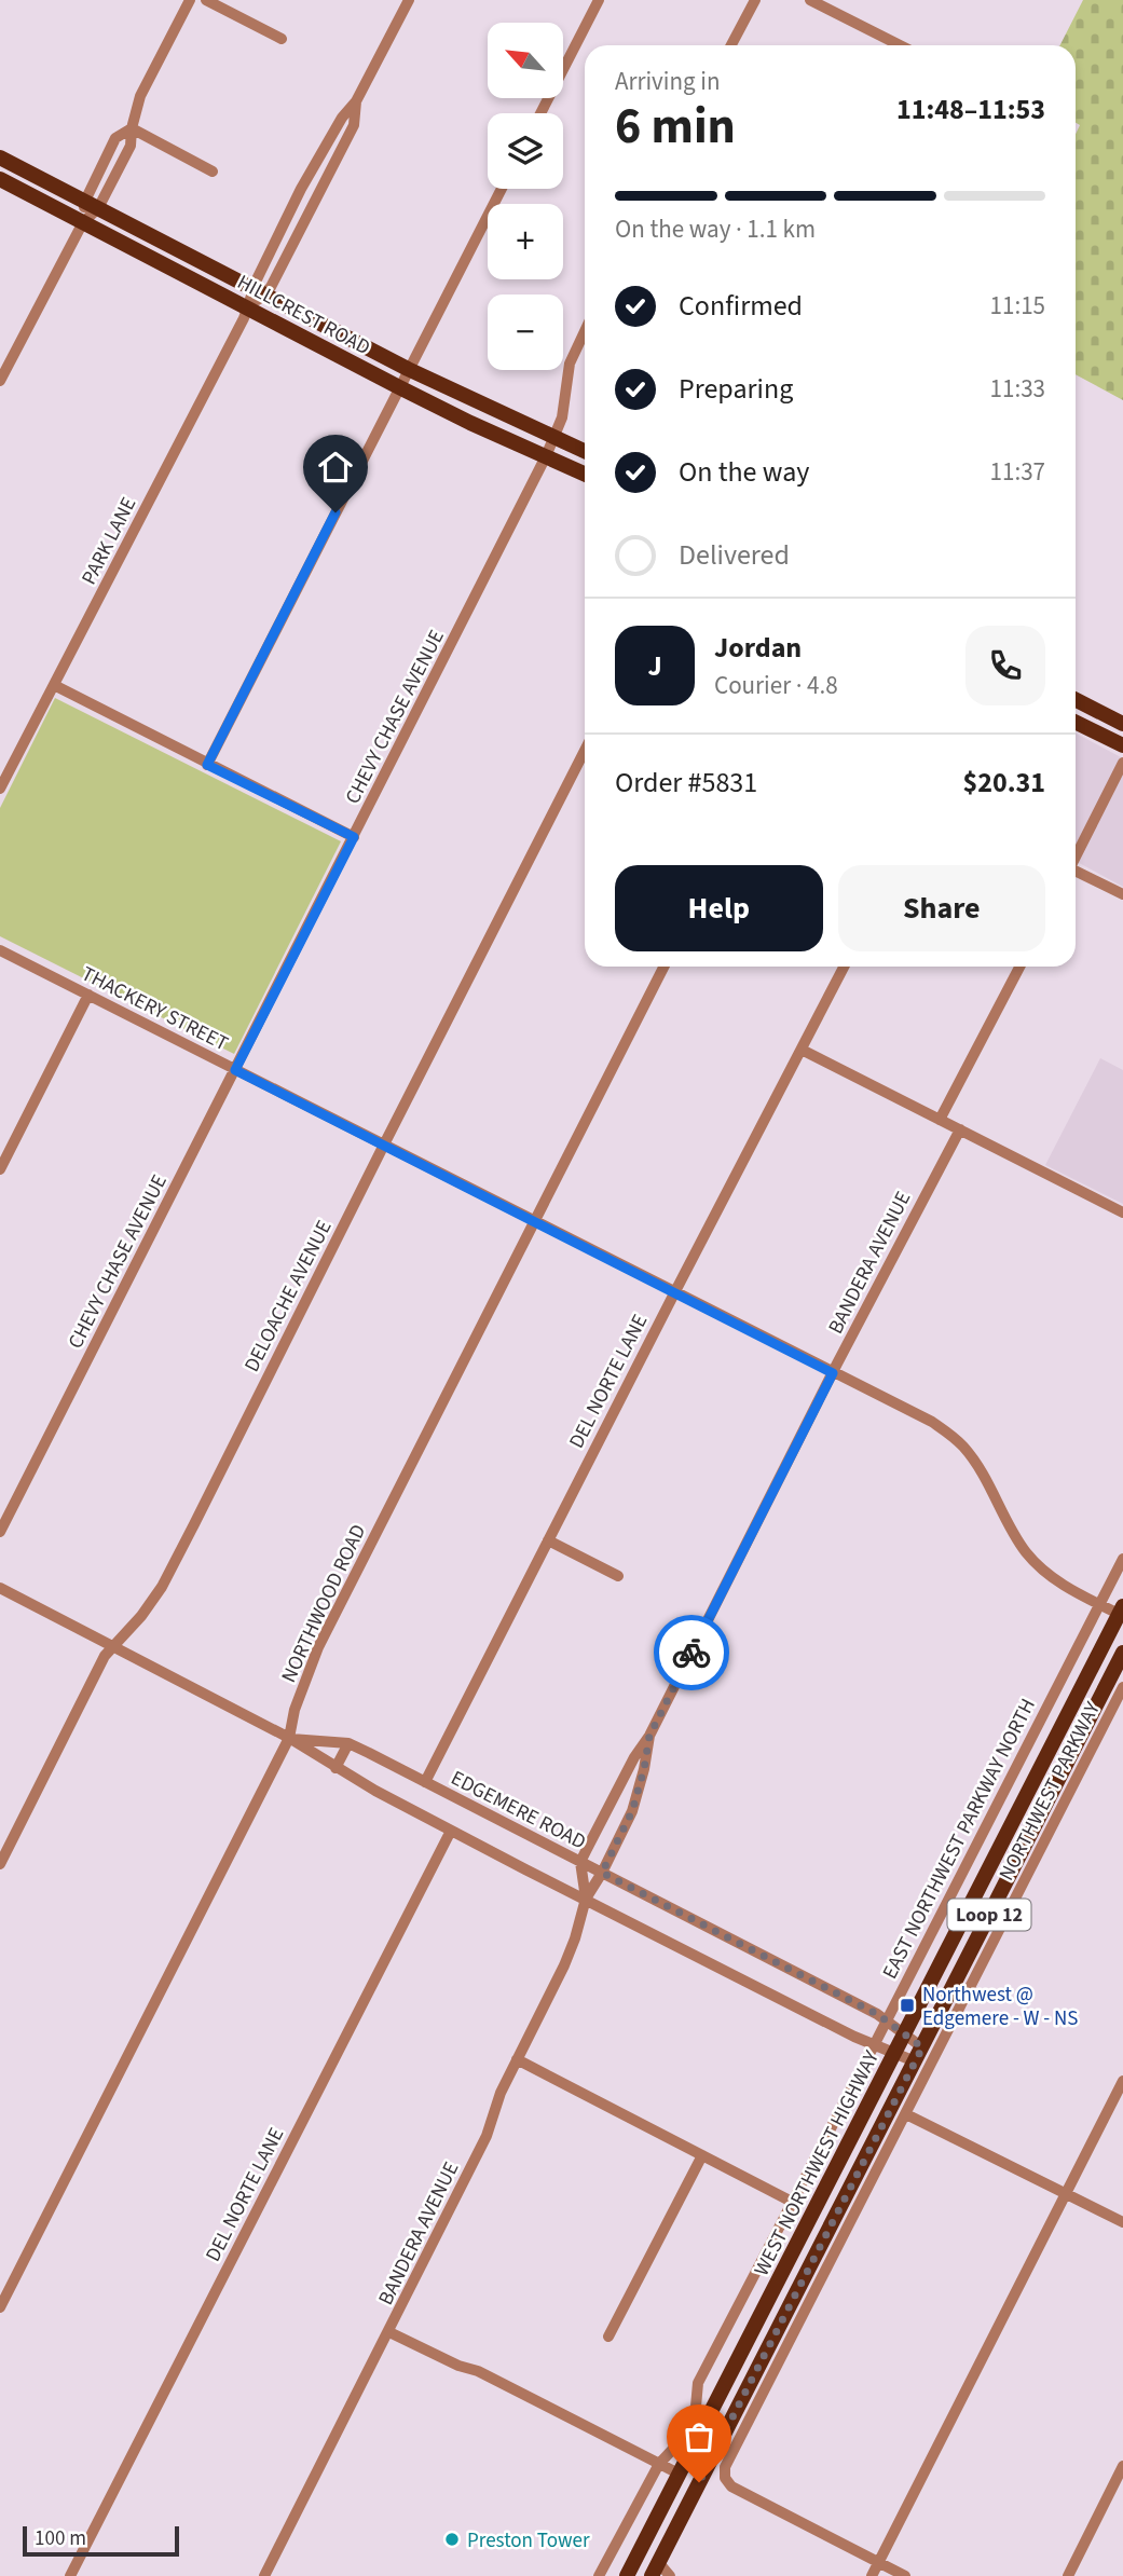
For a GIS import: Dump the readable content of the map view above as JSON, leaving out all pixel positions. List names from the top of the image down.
{
  "streets": {
    "main road": ["HILLCREST ROAD", "Loop 12", "WEST NORTHWEST HIGHWAY"],
    "street": [
      "PARK LANE",
      "CHEVY CHASE AVENUE",
      "THACKERY STREET",
      "BANDERA AVENUE",
      "DELOACHE AVENUE",
      "DEL NORTE LANE",
      "NORTHWOOD ROAD",
      "NORTHWEST PARKWAY",
      "EDGEMERE ROAD",
      "EAST NORTHWEST PARKWAY NORTH"
    ]
  },
  "crossings": [
    ["HILLCREST ROAD", "PARK LANE"],
    ["HILLCREST ROAD", "CHEVY CHASE AVENUE"],
    ["CHEVY CHASE AVENUE", "THACKERY STREET"],
    ["THACKERY STREET", "BANDERA AVENUE"],
    ["THACKERY STREET", "DELOACHE AVENUE"],
    ["THACKERY STREET", "DEL NORTE LANE"],
    ["THACKERY STREET", "NORTHWOOD ROAD"],
    ["THACKERY STREET", "EAST NORTHWEST PARKWAY NORTH"],
    ["THACKERY STREET", "WEST NORTHWEST HIGHWAY"],
    ["BANDERA AVENUE", "EDGEMERE ROAD"],
    ["DELOACHE AVENUE", "EDGEMERE ROAD"],
    ["DEL NORTE LANE", "EDGEMERE ROAD"],
    ["NORTHWOOD ROAD", "EDGEMERE ROAD"],
    ["EDGEMERE ROAD", "EAST NORTHWEST PARKWAY NORTH"],
    ["EDGEMERE ROAD", "WEST NORTHWEST HIGHWAY"]
  ],
  "places": {
    "transit": ["Northwest @ Edgemere - W - NS"],
    "other": ["Preston Tower"]
  },
  "scale_bar": "100 m",
  "north": "top left",
  "page": {
    "map_buttons": ["+", "−"],
    "heading": ["6 min", "Arriving in", "11:48–11:53"],
    "panel": [
      "Jordan",
      "Courier · 4.8",
      "Order #5831",
      "$20.31"
    ],
    "bar": "On the way · 1.1 km",
    "list": [
      ["Confirmed", "11:15"],
      ["Preparing", "11:33"],
      ["On the way", "11:37"],
      "Delivered"
    ],
    "round": "J",
    "buttons": ["Help", "Share"],
    "scale": "100 m"
  }
}
